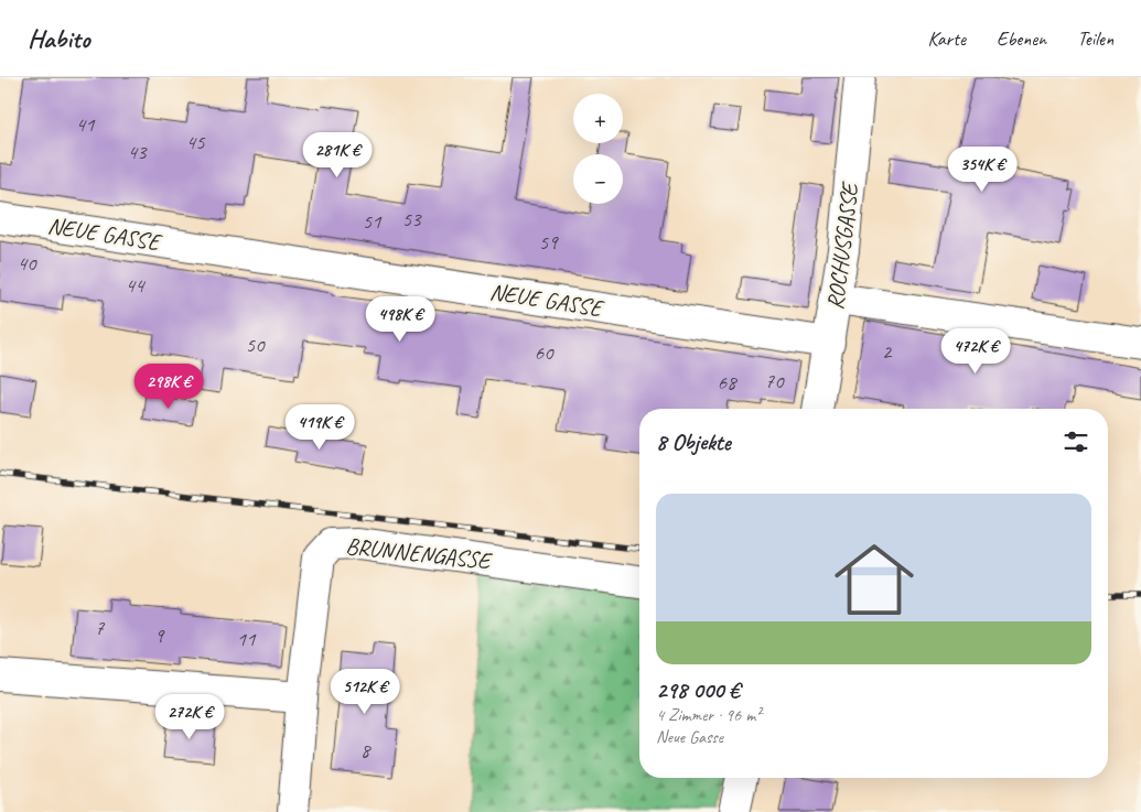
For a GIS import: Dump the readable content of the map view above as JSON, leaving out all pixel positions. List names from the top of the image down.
{
  "streets": {
    "street": ["NEUE GASSE", "ROCHUSGASSE", "BRUNNENGASSE"]
  },
  "crossings": [
    ["NEUE GASSE", "ROCHUSGASSE"]
  ],
  "house_numbers": [
    "41",
    "45",
    "43",
    "53",
    "51",
    "59",
    "40",
    "44",
    "50",
    "2",
    "60",
    "70",
    "68",
    "7",
    "9",
    "11",
    "8"
  ],
  "page": {
    "header": "Habito",
    "nav": ["Karte", "Ebenen", "Teilen"],
    "map_buttons": ["+", "−"],
    "price": [
      "281K €",
      "354K €",
      "498K €",
      "472K €",
      "298K €",
      "419K €",
      "512K €",
      "272K €"
    ],
    "heading": "8 Objekte",
    "list": [
      {
        "name": "298 000 €",
        "note": "4 Zimmer · 96 m² · Neue Gasse"
      }
    ]
  }
}
